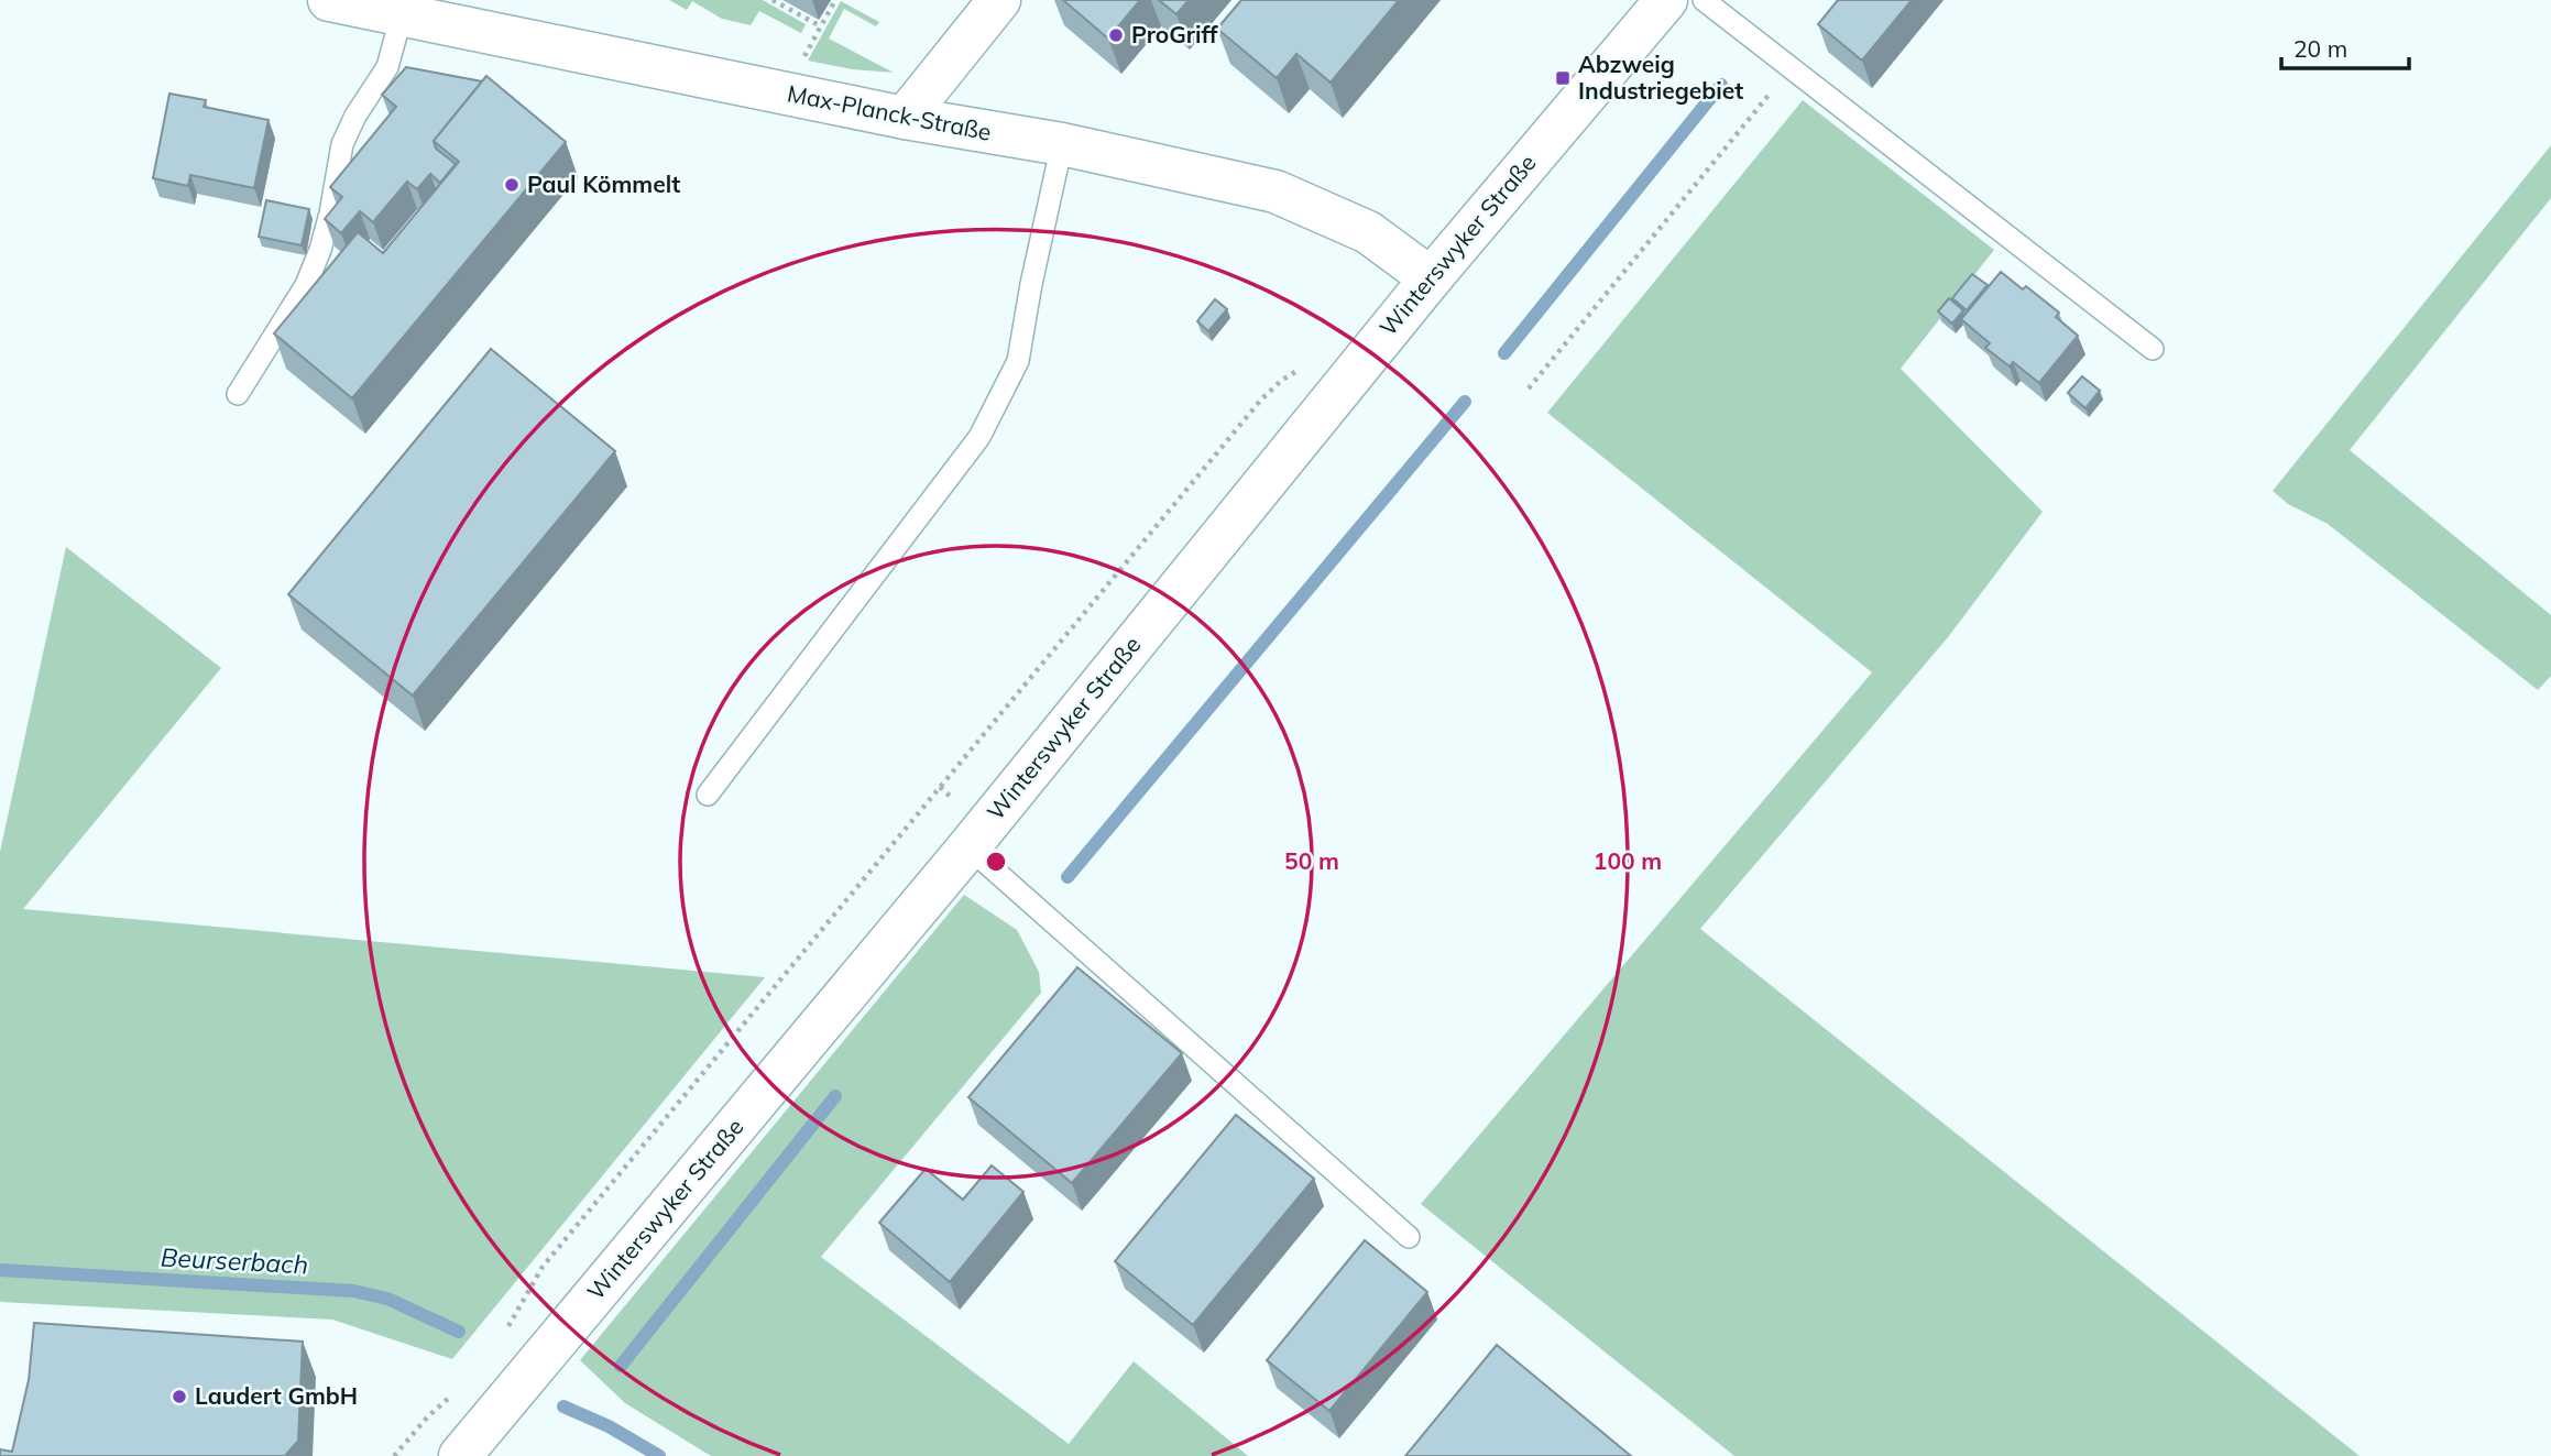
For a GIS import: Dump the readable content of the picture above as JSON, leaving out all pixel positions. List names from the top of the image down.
{
  "streets": {
    "street": ["Max-Planck-Straße", "Winterswyker Straße"]
  },
  "crossings": [
    ["Max-Planck-Straße", "Winterswyker Straße"]
  ],
  "water": ["Beurserbach"],
  "places": {
    "other": ["ProGriff", "Paul Kömmelt", "Laudert GmbH"],
    "transit": ["Abzweig Industriegebiet"]
  },
  "scale_bar": "20 m",
  "rings": ["50 m", "100 m"]
}
